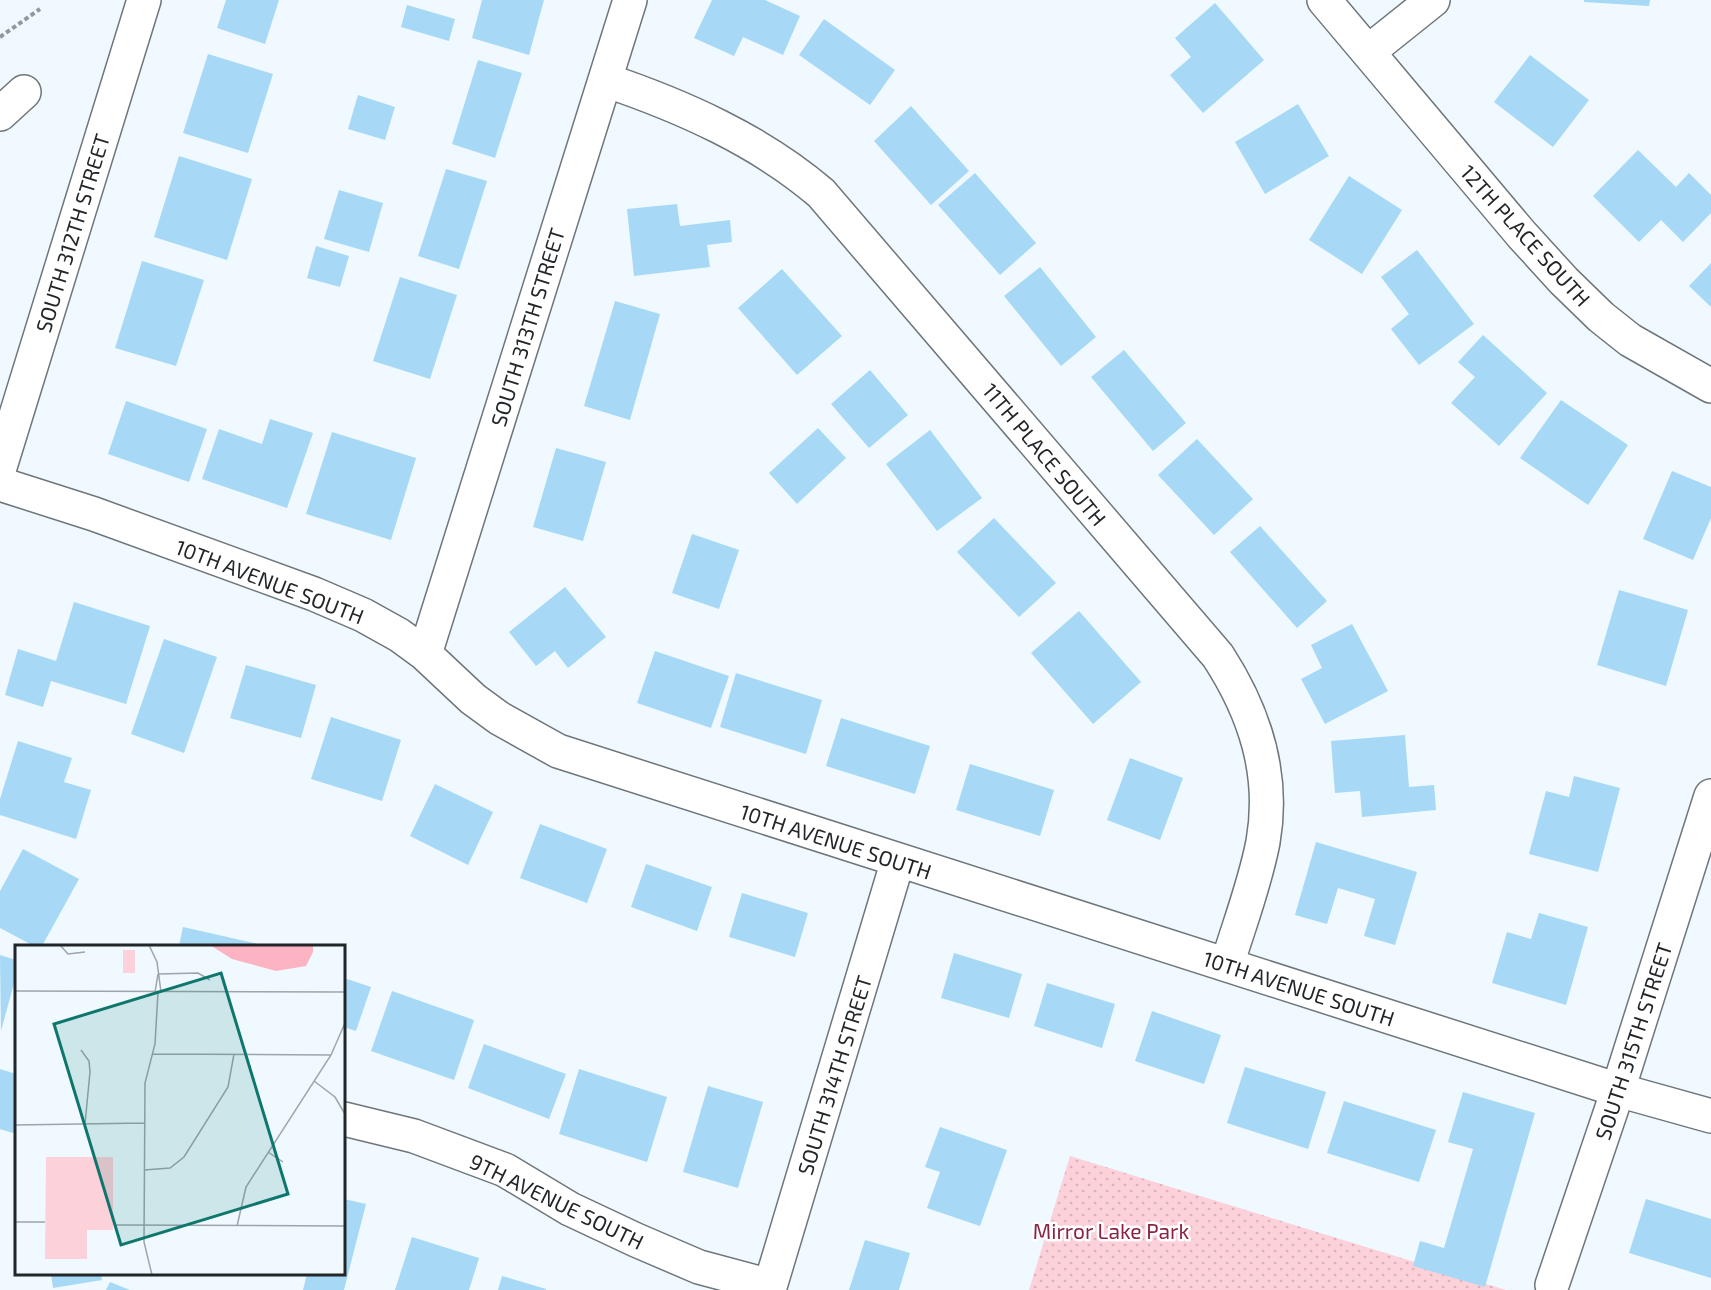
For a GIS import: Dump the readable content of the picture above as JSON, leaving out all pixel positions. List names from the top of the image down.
{
  "streets": {
    "street": [
      "SOUTH 312TH STREET",
      "12TH PLACE SOUTH",
      "SOUTH 313TH STREET",
      "11TH PLACE SOUTH",
      "10TH AVENUE SOUTH",
      "SOUTH 315TH STREET",
      "SOUTH 314TH STREET",
      "9TH AVENUE SOUTH"
    ]
  },
  "crossings": [
    ["SOUTH 313TH STREET", "11TH PLACE SOUTH"],
    ["SOUTH 313TH STREET", "10TH AVENUE SOUTH"],
    ["11TH PLACE SOUTH", "10TH AVENUE SOUTH"],
    ["10TH AVENUE SOUTH", "SOUTH 315TH STREET"],
    ["10TH AVENUE SOUTH", "SOUTH 314TH STREET"],
    ["SOUTH 314TH STREET", "9TH AVENUE SOUTH"]
  ],
  "parks": ["Mirror Lake Park"]
}
